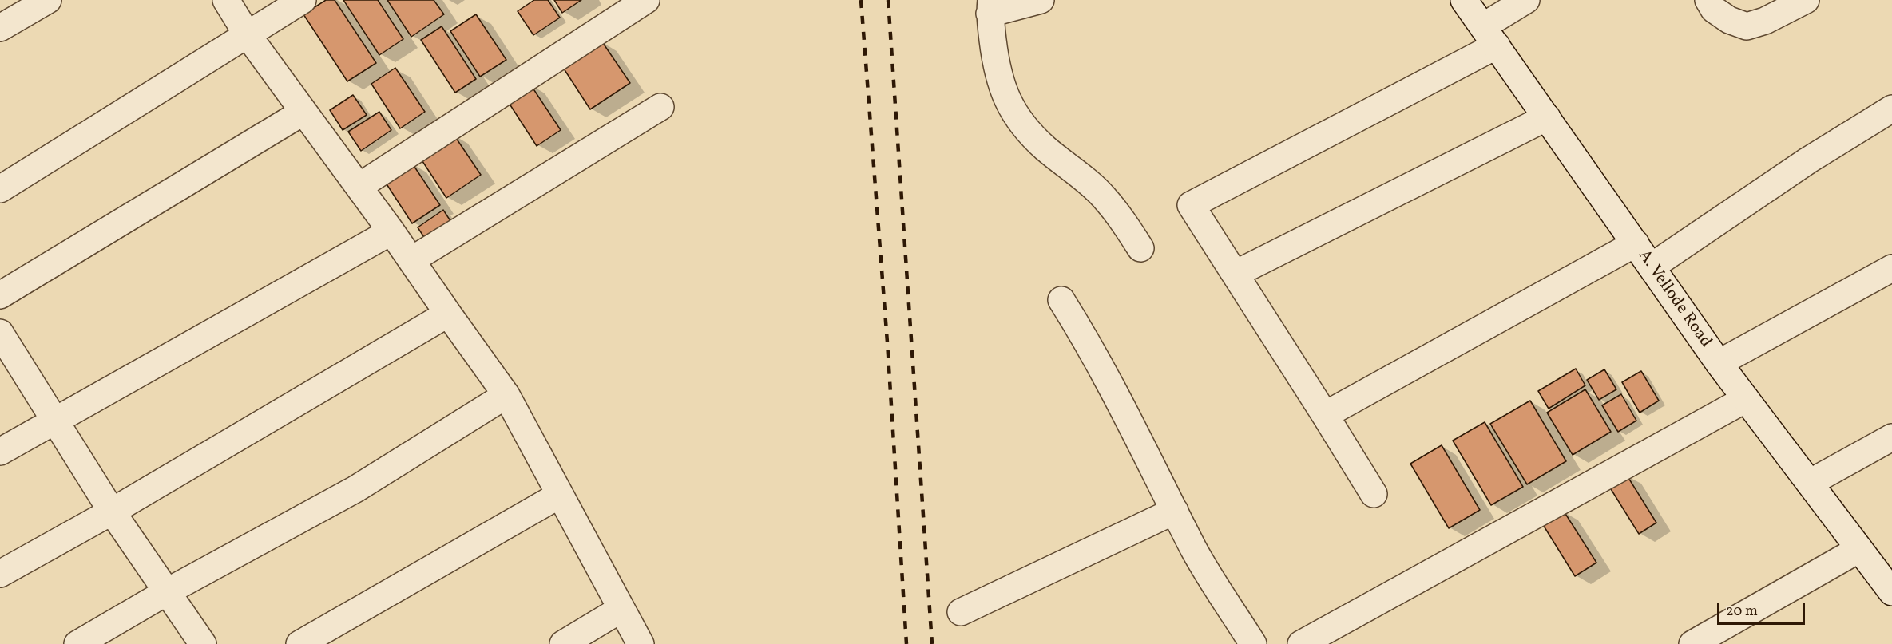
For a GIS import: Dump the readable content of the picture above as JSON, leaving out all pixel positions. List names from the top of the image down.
{
  "streets": {
    "street": ["A. Vellode Road"]
  },
  "scale_bar": "20 m"
}
